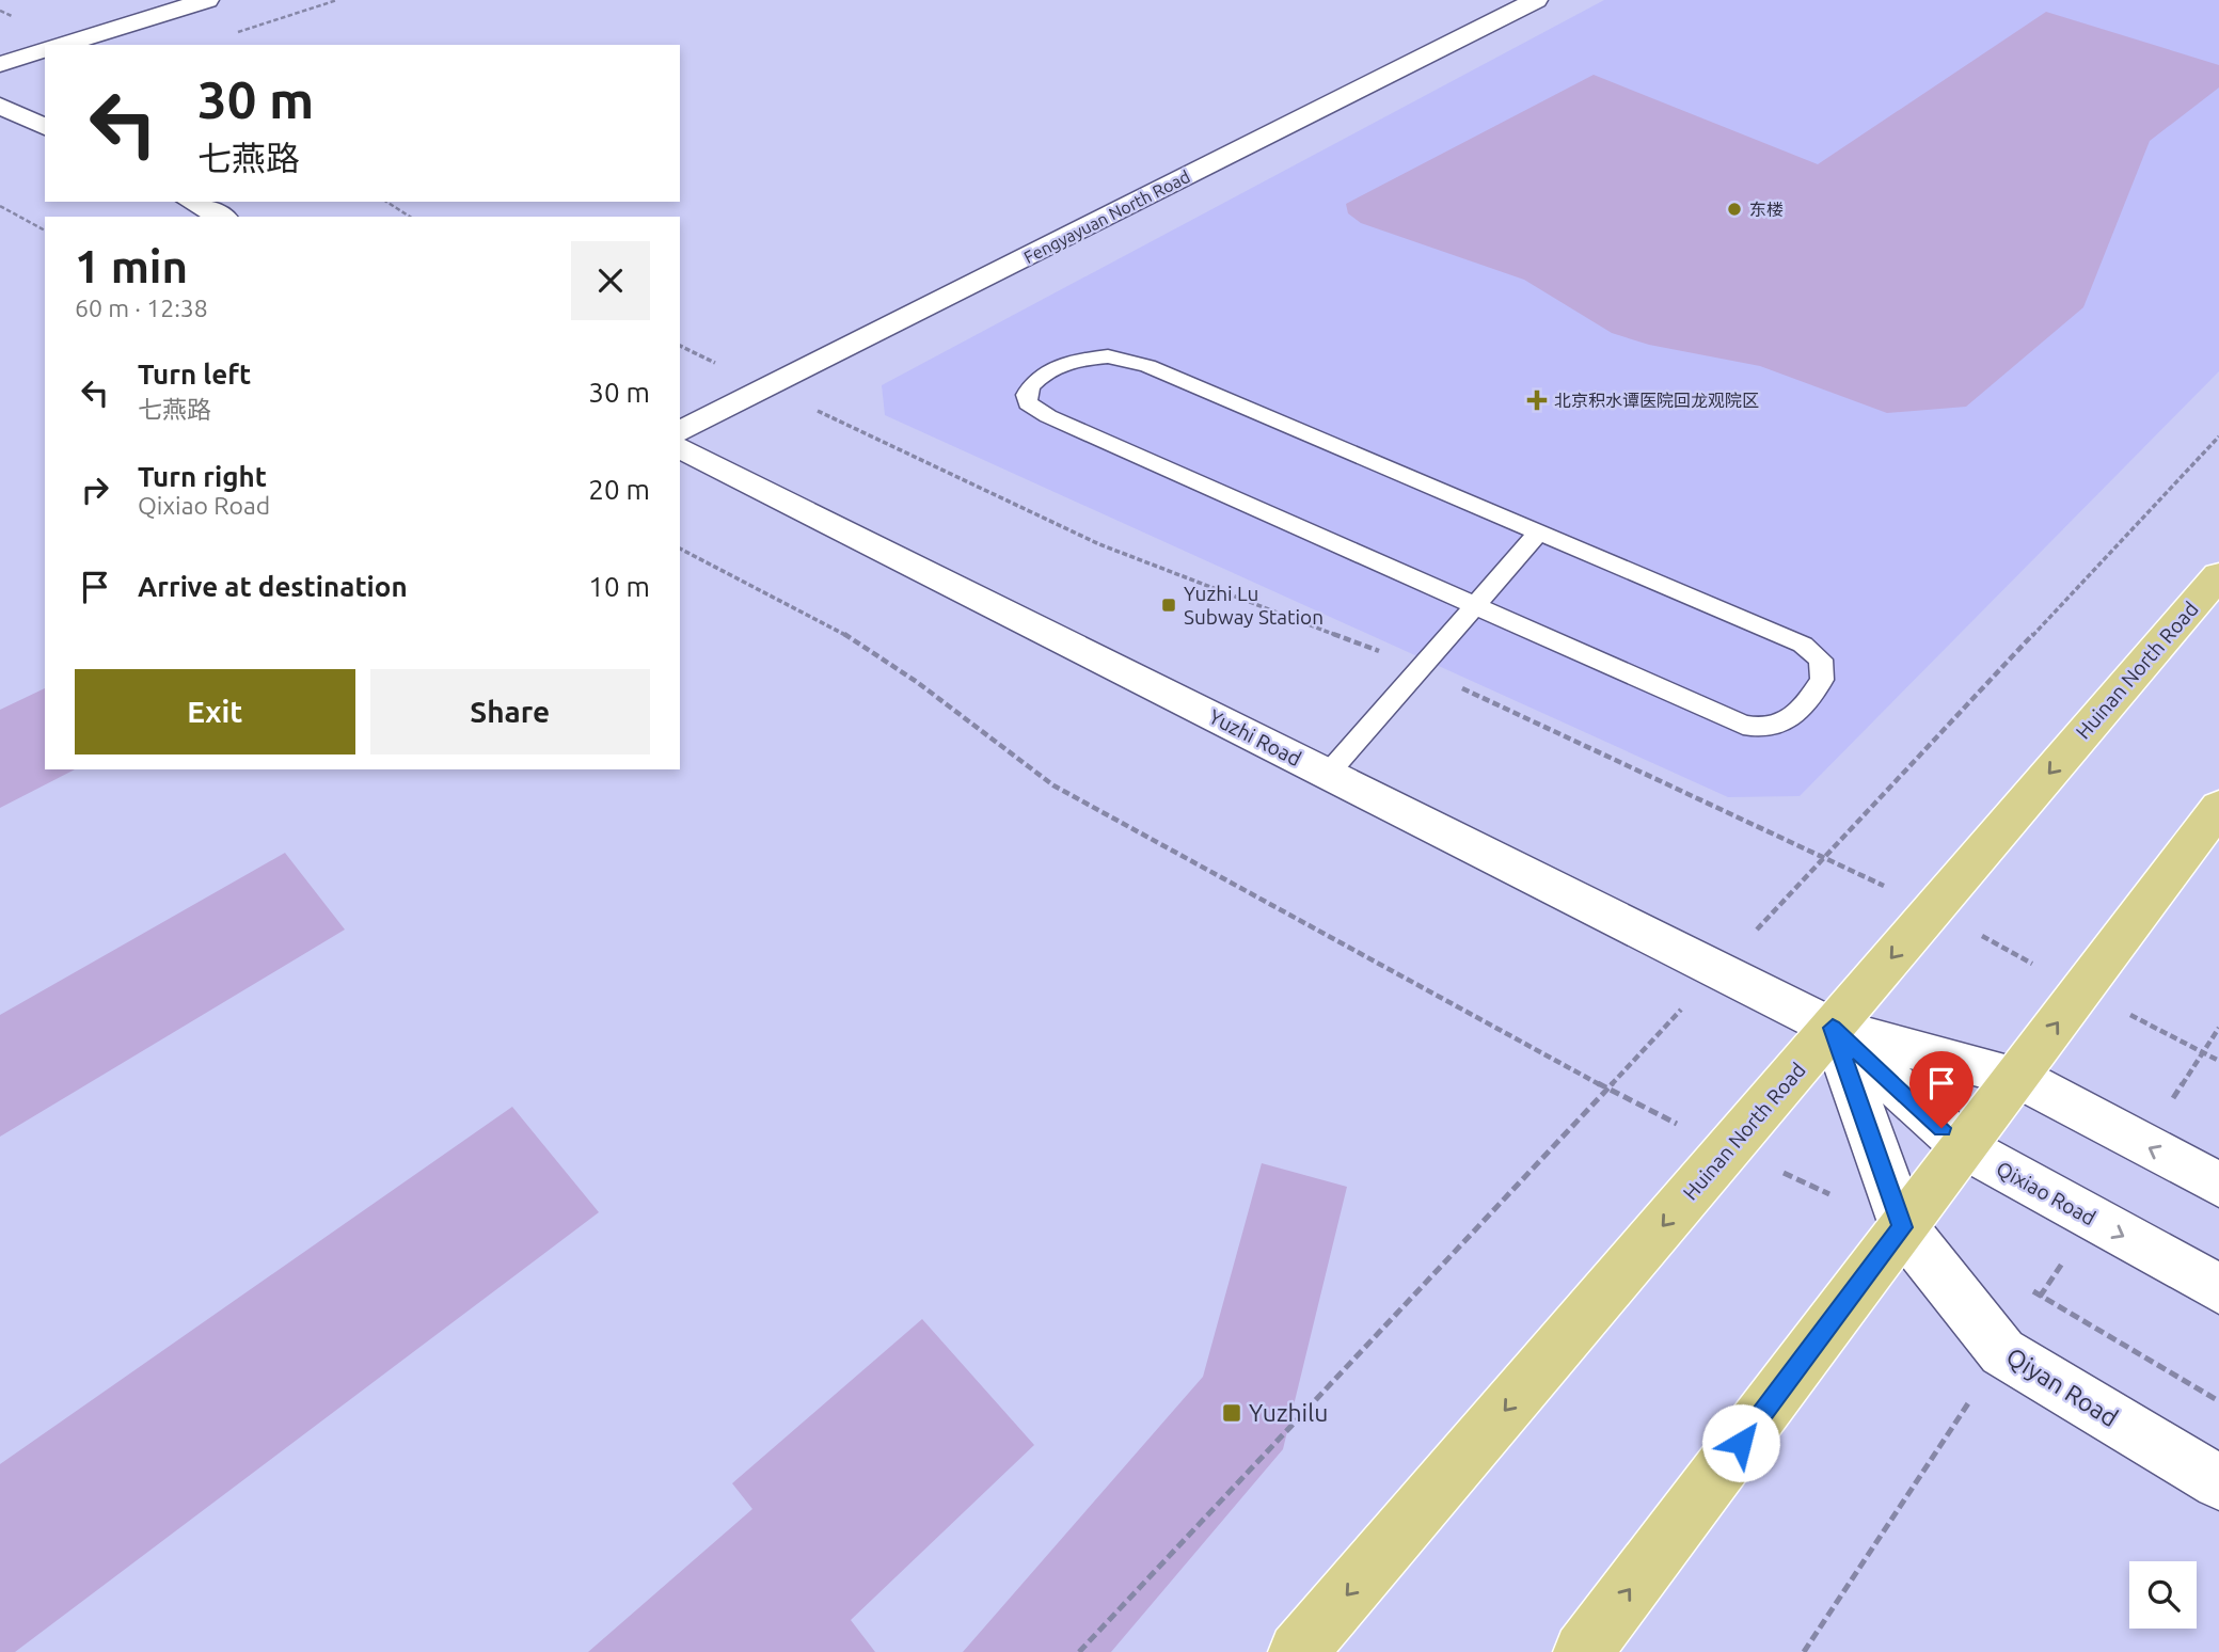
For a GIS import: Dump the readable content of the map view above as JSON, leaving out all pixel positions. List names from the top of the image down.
{
  "streets": {
    "main road": ["Huinan North Road"],
    "street": [
      "Fengyayuan North Road",
      "Yuzhi Road",
      "Qixiao Road",
      "Qiyan Road"
    ]
  },
  "crossings": [
    ["Huinan North Road", "Yuzhi Road"],
    ["Huinan North Road", "Qixiao Road"],
    ["Huinan North Road", "Qiyan Road"],
    ["Yuzhi Road", "Qixiao Road"],
    ["Yuzhi Road", "Qiyan Road"],
    ["Qixiao Road", "Qiyan Road"]
  ],
  "places": {
    "other": ["东楼"],
    "health": ["北京积水谭医院回龙观院区"],
    "transit": ["Yuzhi Lu Subway Station", "Yuzhilu"]
  },
  "page": {
    "turn": ["30 m", "七燕路"],
    "heading": ["1 min", "60 m · 12:38"],
    "list": [
      {
        "name": "Turn left",
        "note": "七燕路",
        "value": "30 m"
      },
      {
        "name": "Turn right",
        "note": "Qixiao Road",
        "value": "20 m"
      },
      {
        "name": "Arrive at destination",
        "value": "10 m"
      }
    ],
    "buttons": ["Exit", "Share"]
  }
}
